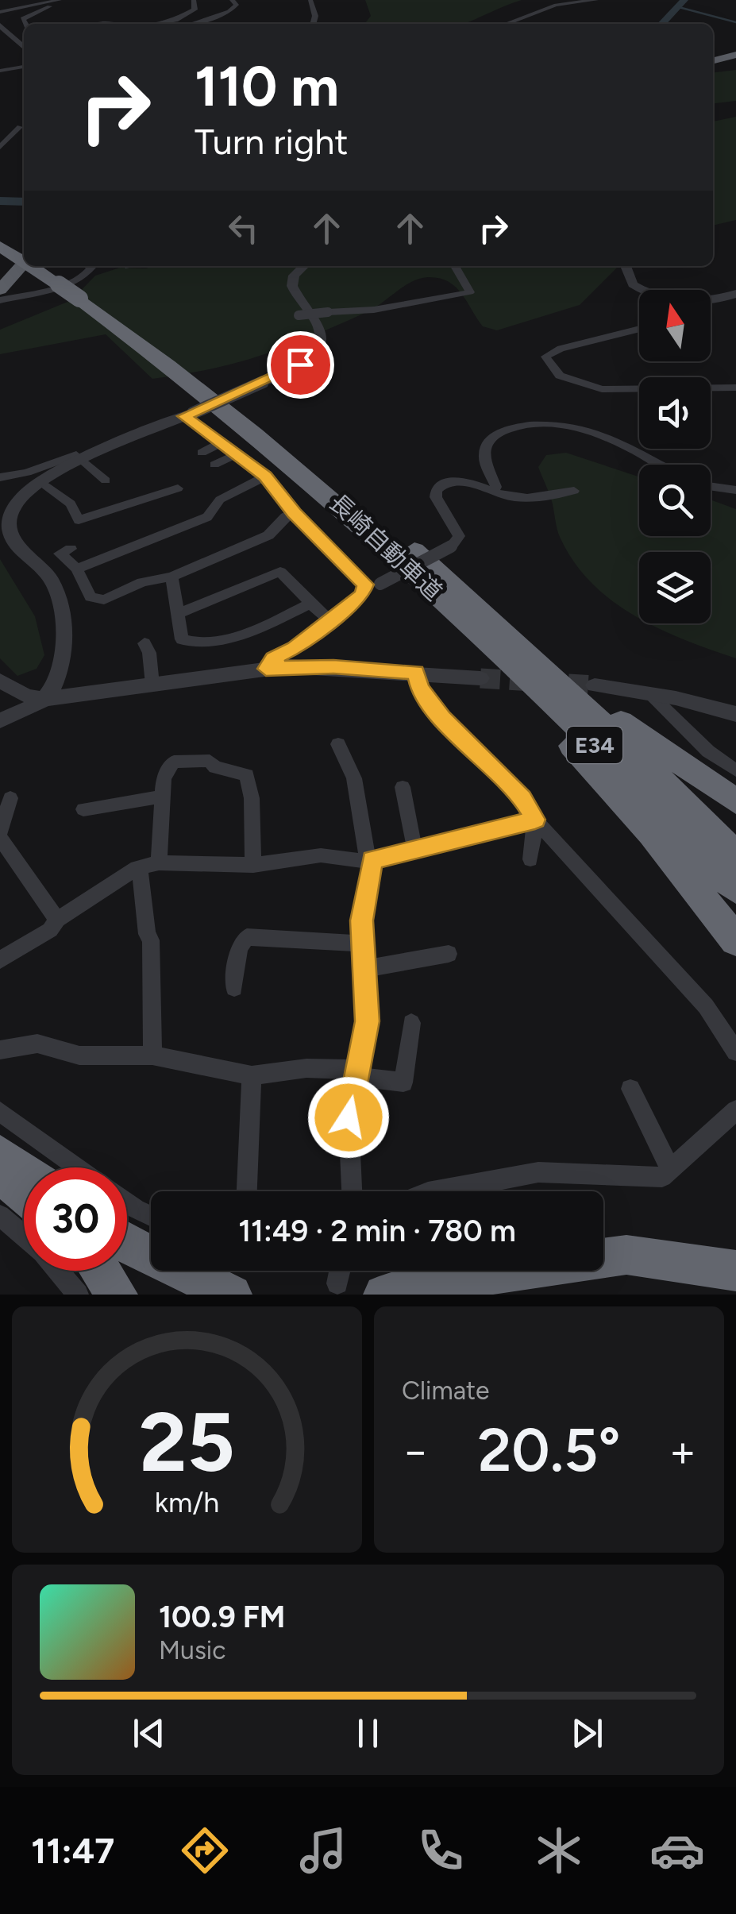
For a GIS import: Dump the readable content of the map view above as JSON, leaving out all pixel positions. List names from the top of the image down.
{
  "streets": {
    "highway": ["長崎自動車道", "E34"]
  },
  "north": "top",
  "page": {
    "turn": ["110 m", "Turn right"],
    "limit": "30",
    "trip": "11:49 · 2 min · 780 m",
    "tile": "Climate",
    "heat": ["−", "20.5°", "+"],
    "song": ["100.9 FM", "Music"],
    "tabs": "11:47",
    "gauge": ["25", "km/h"]
  }
}
